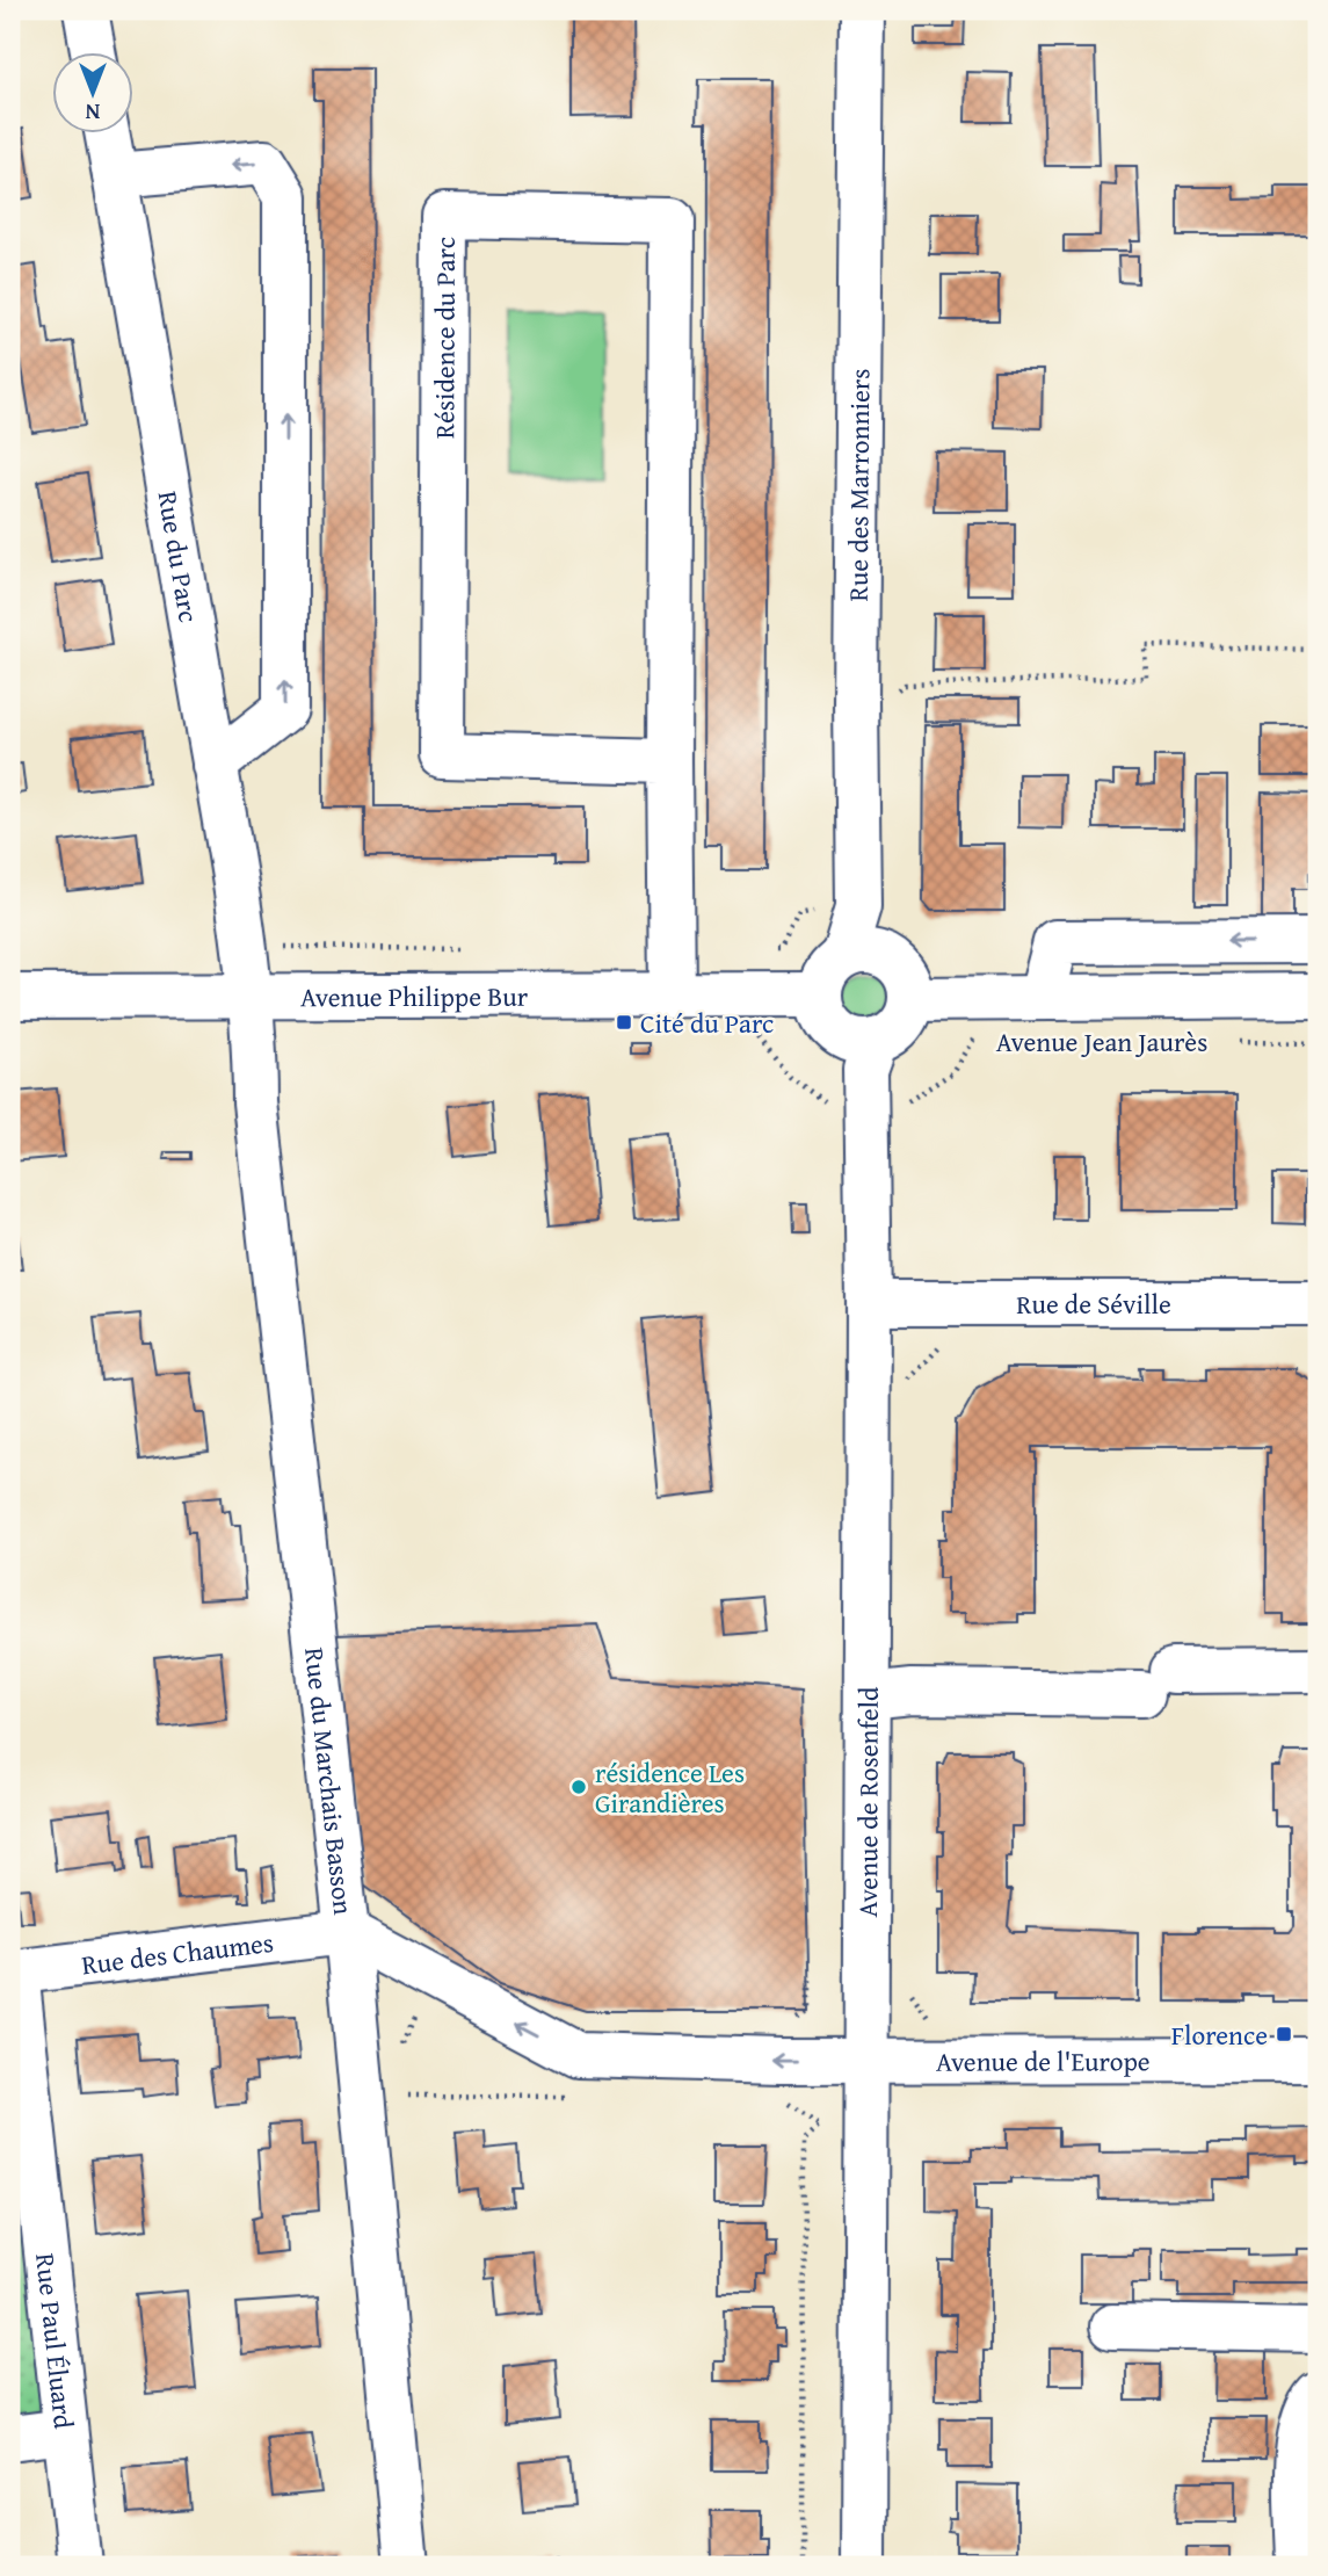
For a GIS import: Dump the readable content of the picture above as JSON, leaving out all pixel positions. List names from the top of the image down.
{
  "streets": {
    "street": [
      "Résidence du Parc",
      "Rue des Marronniers",
      "Rue du Parc",
      "Avenue Philippe Bur",
      "Avenue Jean Jaurès",
      "Rue de Séville",
      "Rue du Marchais Basson",
      "Avenue de Rosenfeld",
      "Rue des Chaumes",
      "Avenue de l'Europe",
      "Rue Paul Éluard"
    ]
  },
  "crossings": [
    ["Résidence du Parc", "Avenue Philippe Bur"],
    ["Rue des Marronniers", "Avenue Philippe Bur"],
    ["Rue des Marronniers", "Avenue Jean Jaurès"],
    ["Rue des Marronniers", "Avenue de Rosenfeld"],
    ["Rue du Parc", "Avenue Philippe Bur"],
    ["Rue du Parc", "Rue du Marchais Basson"],
    ["Avenue Philippe Bur", "Avenue Jean Jaurès"],
    ["Avenue Philippe Bur", "Rue du Marchais Basson"],
    ["Avenue Philippe Bur", "Avenue de Rosenfeld"],
    ["Avenue Jean Jaurès", "Avenue de Rosenfeld"],
    ["Rue de Séville", "Avenue de Rosenfeld"],
    ["Rue du Marchais Basson", "Rue des Chaumes"],
    ["Rue du Marchais Basson", "Avenue de l'Europe"],
    ["Avenue de Rosenfeld", "Avenue de l'Europe"],
    ["Rue des Chaumes", "Avenue de l'Europe"],
    ["Rue des Chaumes", "Rue Paul Éluard"]
  ],
  "one_way": ["Avenue de l'Europe"],
  "places": {
    "transit": ["Cité du Parc", "Florence"],
    "other": ["résidence Les Girandières"]
  },
  "north": "bottom"
}
